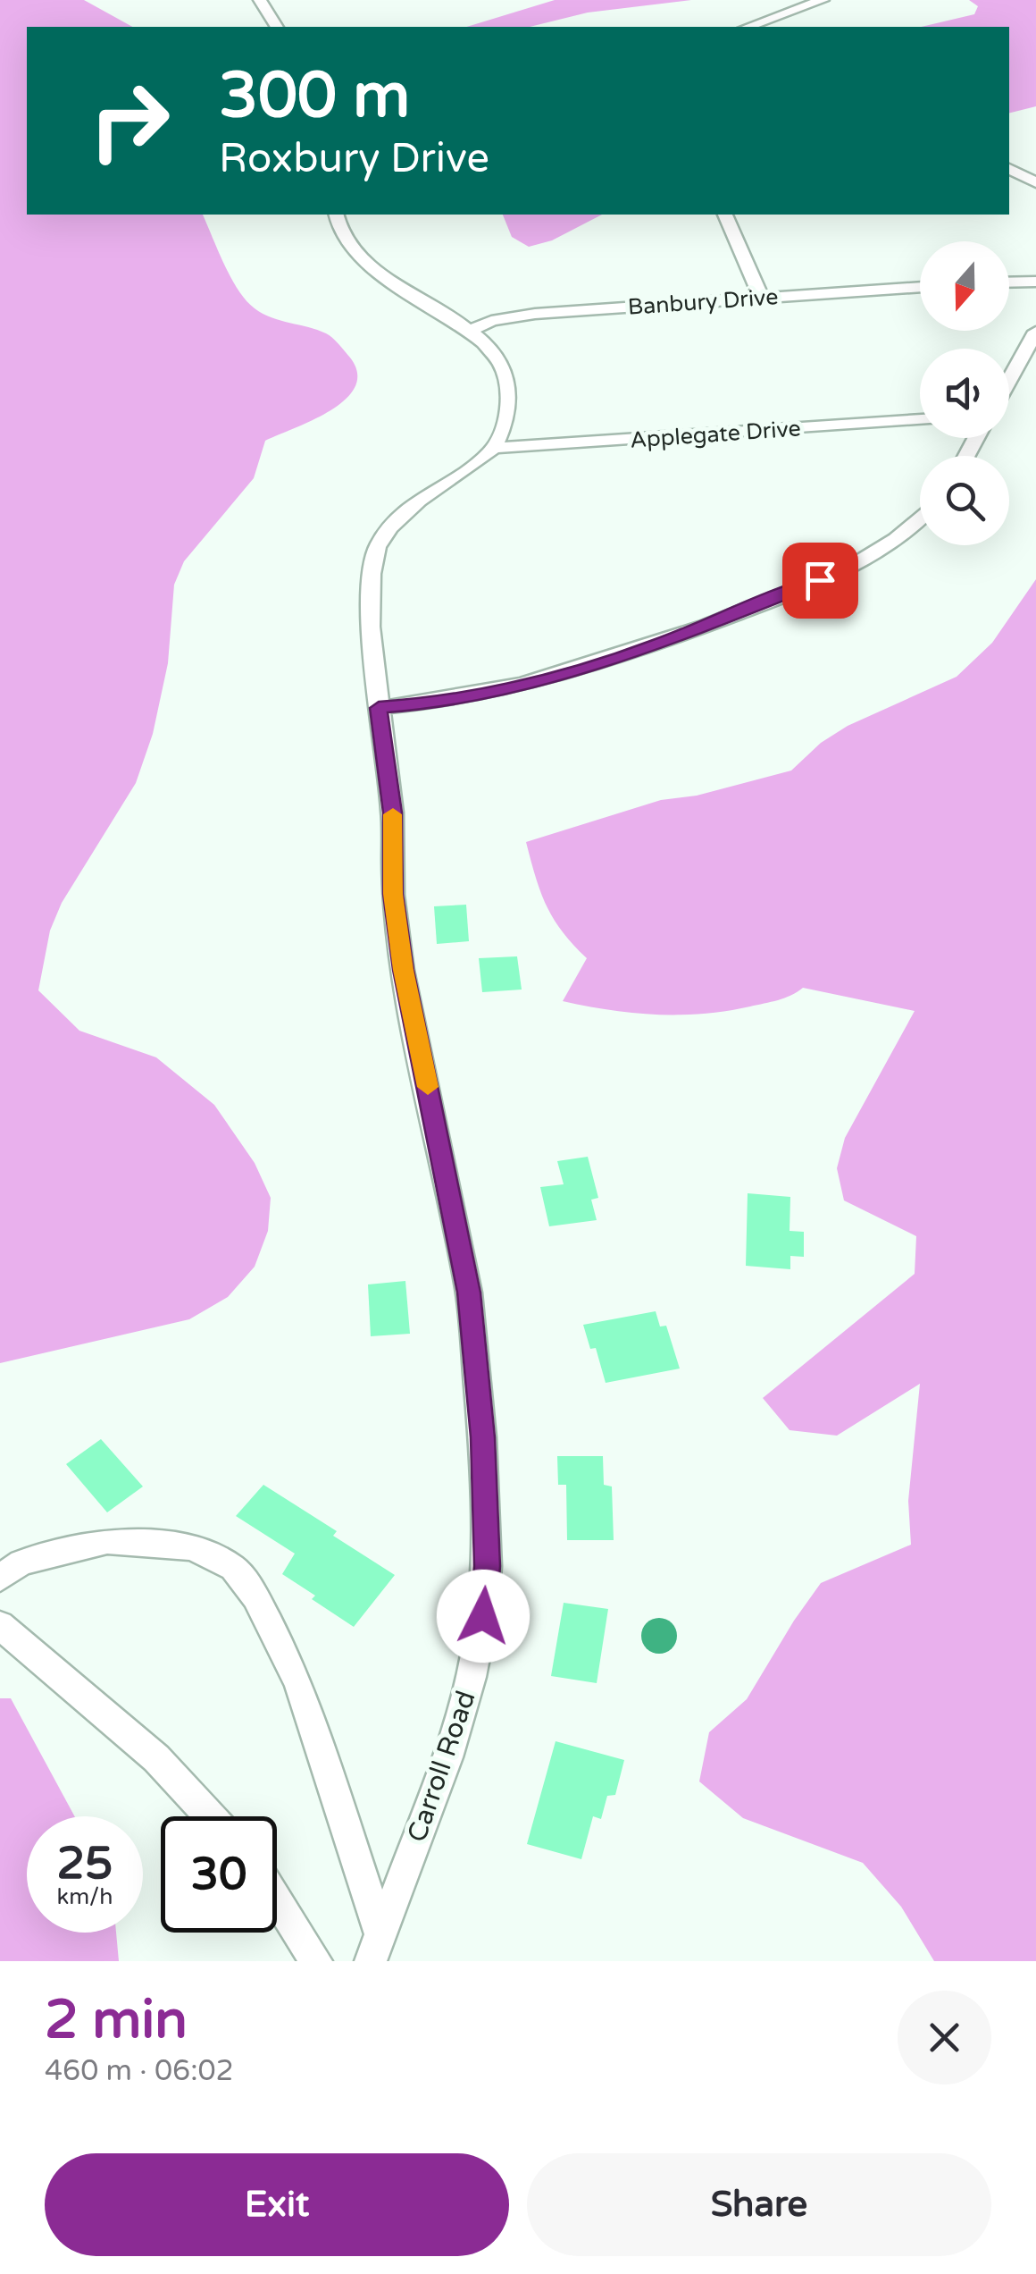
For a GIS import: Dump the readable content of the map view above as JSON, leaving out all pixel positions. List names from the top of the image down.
{
  "streets": {
    "street": ["Banbury Drive", "Applegate Drive", "Carroll Road"]
  },
  "crossings": [
    ["Applegate Drive", "Carroll Road"]
  ],
  "north": "bottom",
  "page": {
    "turn": ["300 m", "Roxbury Drive"],
    "speed": "25 km/h",
    "limit": "30",
    "heading": ["2 min", "460 m · 06:02"],
    "buttons": ["Exit", "Share"]
  }
}
